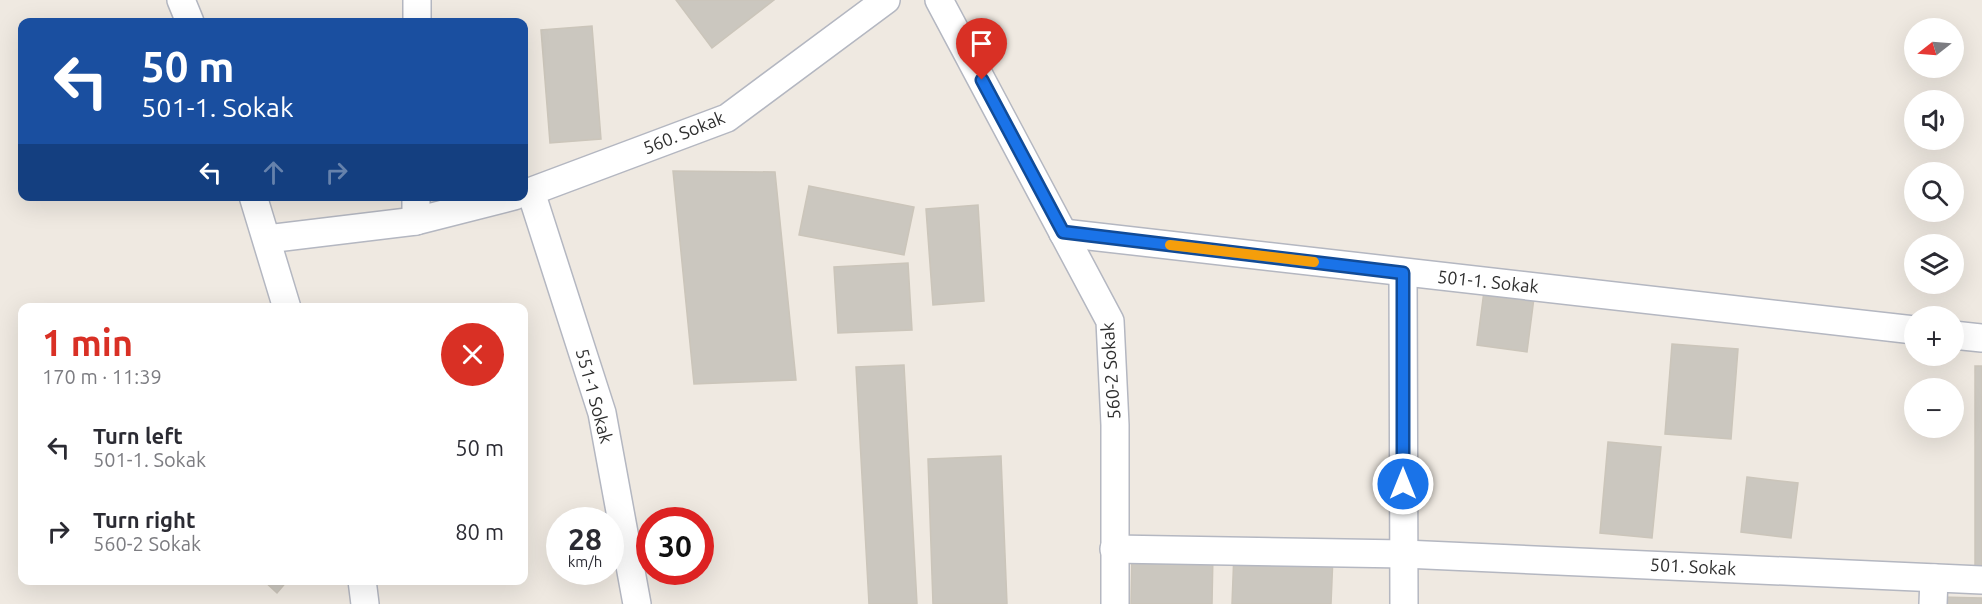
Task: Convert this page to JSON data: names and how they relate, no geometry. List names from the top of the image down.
{
  "streets": {
    "street": [
      "560. Sokak",
      "501-1. Sokak",
      "560-2 Sokak",
      "551-1 Sokak",
      "501. Sokak"
    ]
  },
  "crossings": [
    ["501-1. Sokak", "560-2 Sokak"],
    ["560-2 Sokak", "501. Sokak"]
  ],
  "north": "left",
  "page": {
    "map_buttons": ["+", "−"],
    "turn": ["50 m", "501-1. Sokak"],
    "heading": ["1 min", "170 m · 11:39"],
    "list": [
      {
        "name": "Turn left",
        "note": "501-1. Sokak",
        "value": "50 m"
      },
      {
        "name": "Turn right",
        "note": "560-2 Sokak",
        "value": "80 m"
      }
    ],
    "speed": "28 km/h",
    "limit": "30"
  }
}
